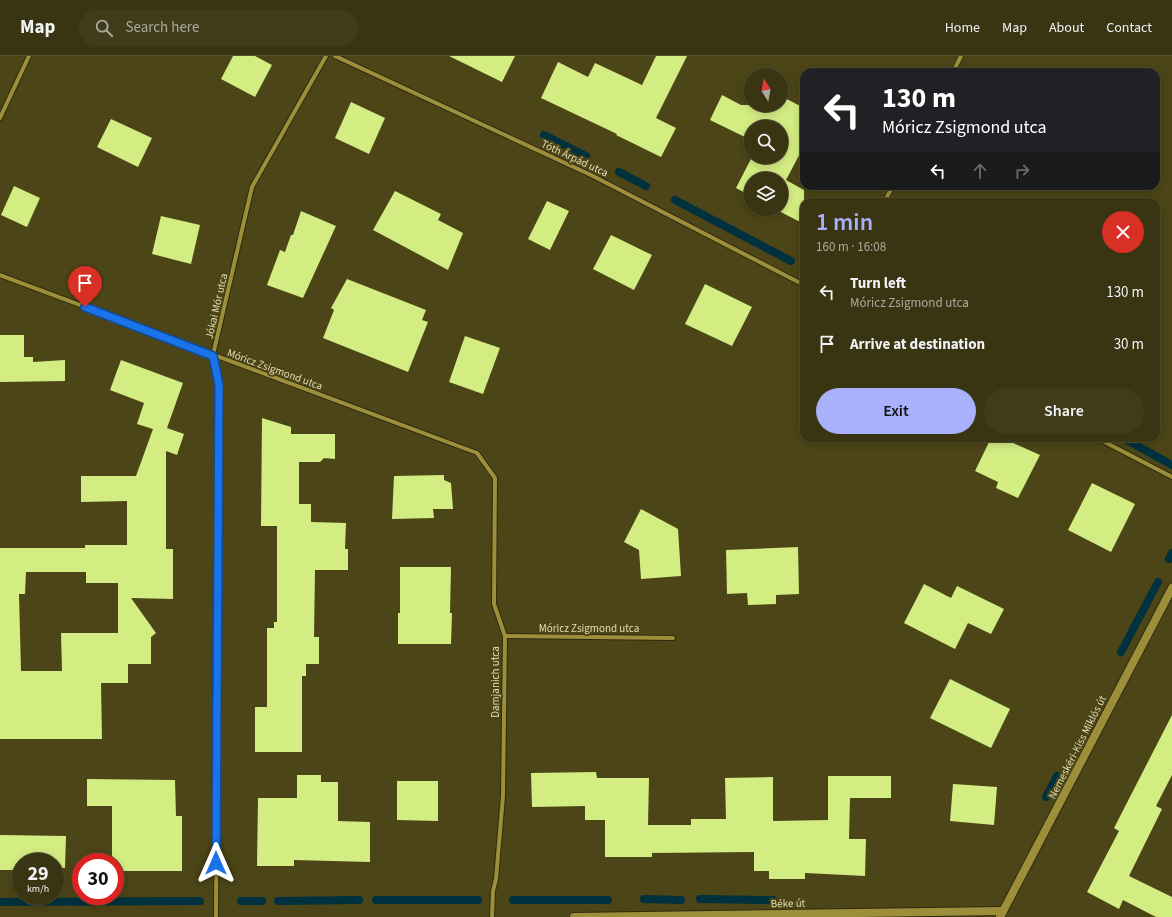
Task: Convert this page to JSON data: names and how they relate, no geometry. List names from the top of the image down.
{
  "streets": {
    "street": [
      "Tóth Árpád utca",
      "Jókai Mór utca",
      "Móricz Zsigmond utca",
      "Damjanich utca",
      "Nemeskéri-Kiss Miklós út",
      "Béke út"
    ]
  },
  "crossings": [
    ["Jókai Mór utca", "Móricz Zsigmond utca"],
    ["Móricz Zsigmond utca", "Damjanich utca"],
    ["Nemeskéri-Kiss Miklós út", "Béke út"]
  ],
  "north": "top",
  "page": {
    "header": "Map",
    "search": "Search here",
    "nav": [
      "Home",
      "Map",
      "About",
      "Contact"
    ],
    "turn": ["130 m", "Móricz Zsigmond utca"],
    "heading": ["1 min", "160 m · 16:08"],
    "list": [
      {
        "name": "Turn left",
        "note": "Móricz Zsigmond utca",
        "value": "130 m"
      },
      {
        "name": "Arrive at destination",
        "value": "30 m"
      }
    ],
    "buttons": ["Exit", "Share"],
    "speed": "29 km/h",
    "limit": "30"
  }
}
